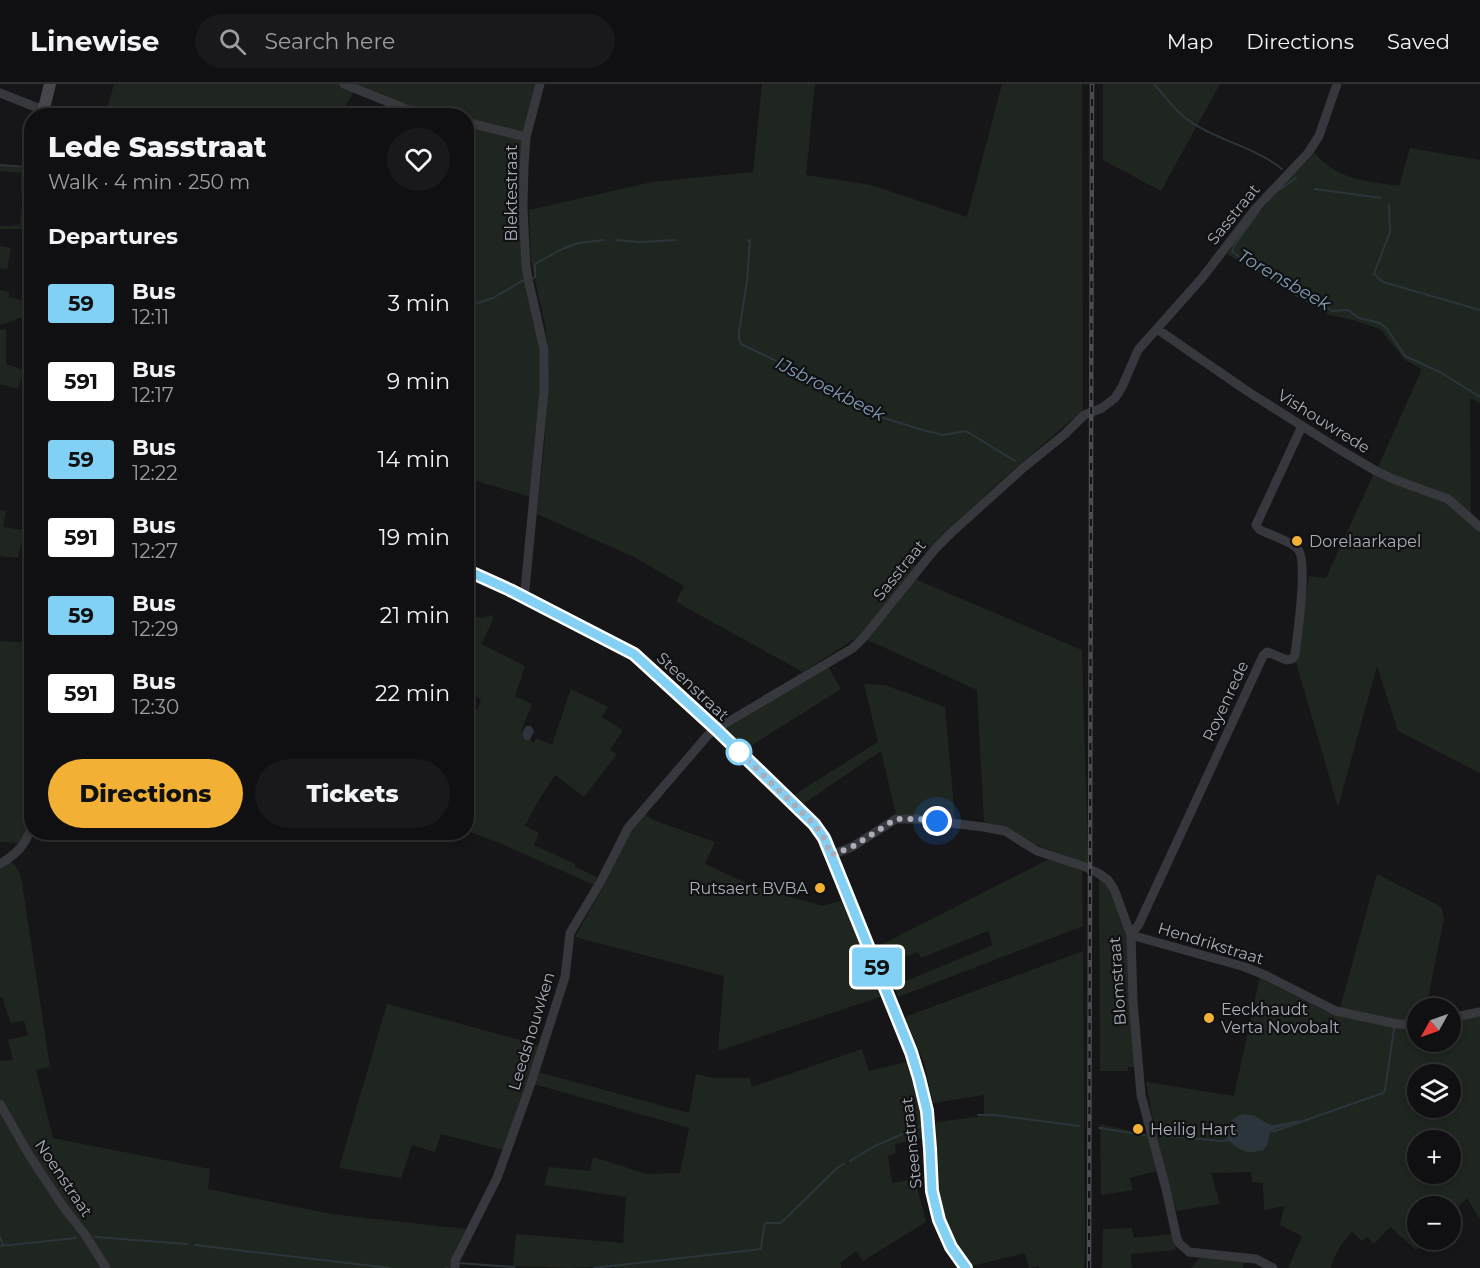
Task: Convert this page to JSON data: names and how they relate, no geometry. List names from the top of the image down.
{
  "streets": {
    "street": [
      "Blektestraat",
      "Sasstraat",
      "Vishouwrede",
      "Steenstraat",
      "Royenrede",
      "Hendrikstraat",
      "Blomstraat",
      "Leedshouwken",
      "Noenstraat"
    ]
  },
  "crossings": [
    ["Blektestraat", "Steenstraat"],
    ["Sasstraat", "Vishouwrede"],
    ["Sasstraat", "Steenstraat"],
    ["Sasstraat", "Leedshouwken"],
    ["Vishouwrede", "Royenrede"],
    ["Steenstraat", "Blomstraat"],
    ["Steenstraat", "Leedshouwken"],
    ["Royenrede", "Hendrikstraat"],
    ["Royenrede", "Blomstraat"],
    ["Hendrikstraat", "Blomstraat"]
  ],
  "water": ["Torensbeek", "IJsbroekbeek"],
  "places": [
    "Dorelaarkapel",
    "Rutsaert BVBA",
    "Eeckhaudt Verta Novobalt",
    "Heilig Hart"
  ],
  "lines": ["bus line 59"],
  "north": "bottom left",
  "page": {
    "header": "Linewise",
    "search": "Search here",
    "nav": ["Map", "Directions", "Saved"],
    "on_map": "59",
    "heading": [
      ["Lede Sasstraat", "Walk · 4 min · 250 m"],
      "Departures"
    ],
    "list": [
      {
        "mark": "59",
        "name": "Bus",
        "note": "12:11",
        "value": "3 min"
      },
      {
        "mark": "591",
        "name": "Bus",
        "note": "12:17",
        "value": "9 min"
      },
      {
        "mark": "59",
        "name": "Bus",
        "note": "12:22",
        "value": "14 min"
      },
      {
        "mark": "591",
        "name": "Bus",
        "note": "12:27",
        "value": "19 min"
      },
      {
        "mark": "59",
        "name": "Bus",
        "note": "12:29",
        "value": "21 min"
      },
      {
        "mark": "591",
        "name": "Bus",
        "note": "12:30",
        "value": "22 min"
      }
    ],
    "buttons": ["Directions", "Tickets"],
    "map_buttons": ["+", "−"]
  }
}
